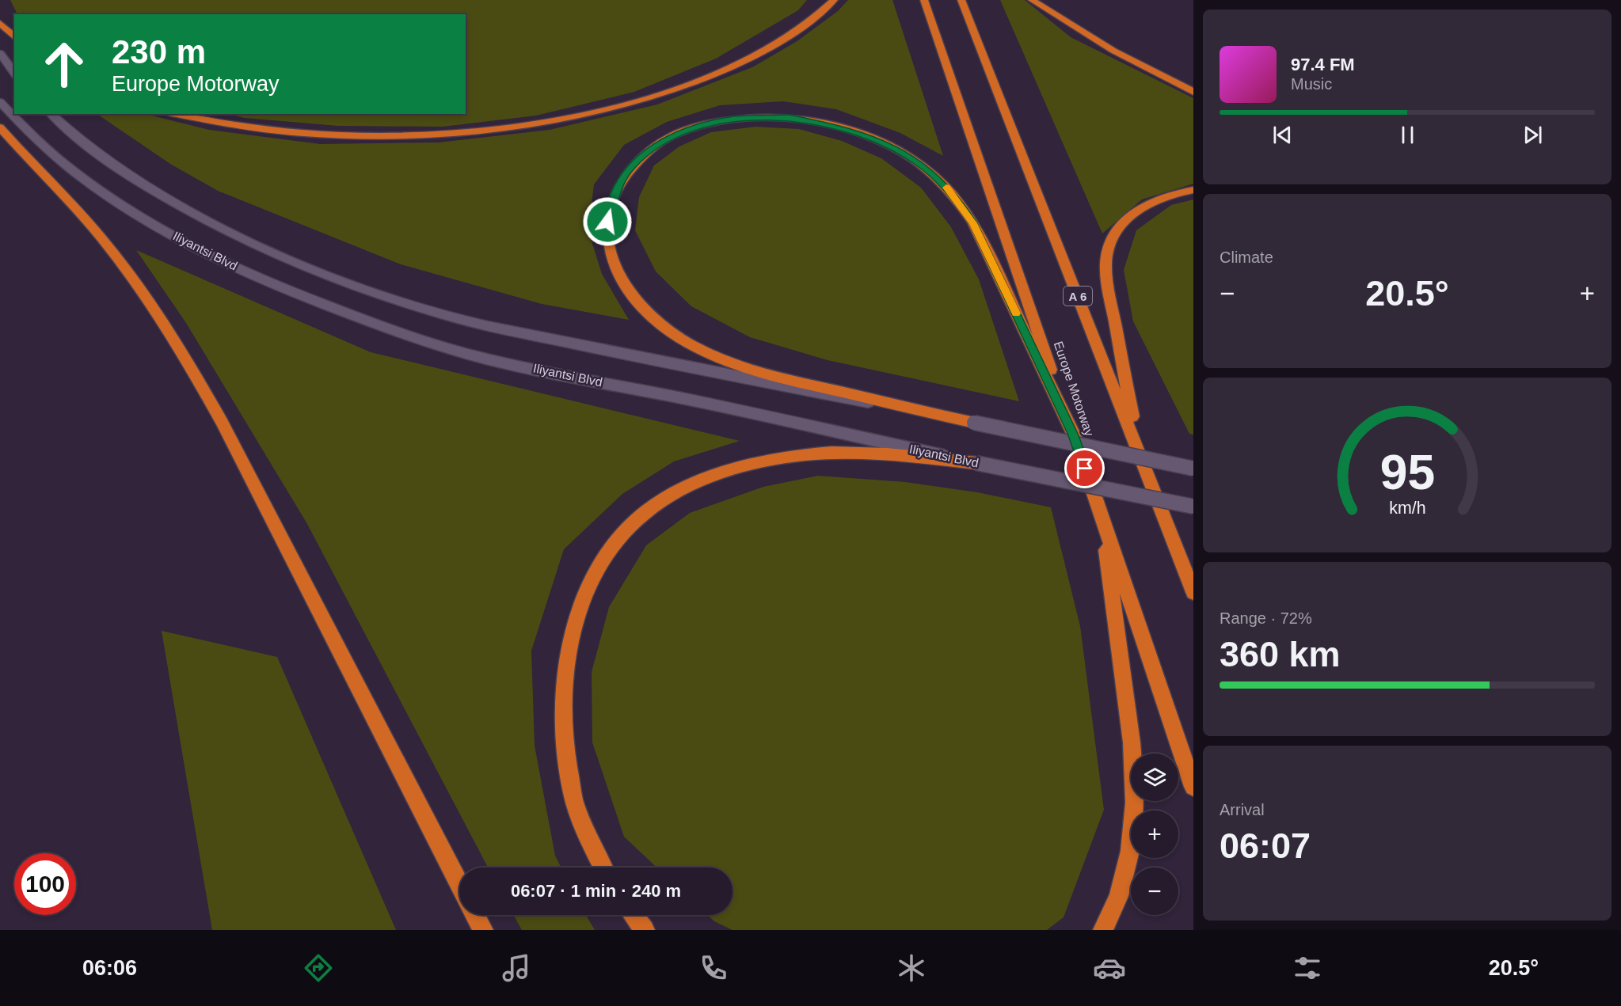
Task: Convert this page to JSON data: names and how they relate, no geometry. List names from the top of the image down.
{
  "streets": {
    "highway": ["A 6", "Europe Motorway"],
    "street": ["Iliyantsi Blvd"]
  },
  "page": {
    "turn": ["230 m", "Europe Motorway"],
    "song": ["97.4 FM", "Music"],
    "tile": [
      "Climate",
      ["Range · 72%", "360 km"],
      ["Arrival", "06:07"]
    ],
    "heat": ["−", "20.5°", "+"],
    "map_buttons": ["+", "−"],
    "limit": "100",
    "trip": "06:07 · 1 min · 240 m",
    "tabs": ["06:06", "20.5°"],
    "gauge": ["95", "km/h"]
  }
}
